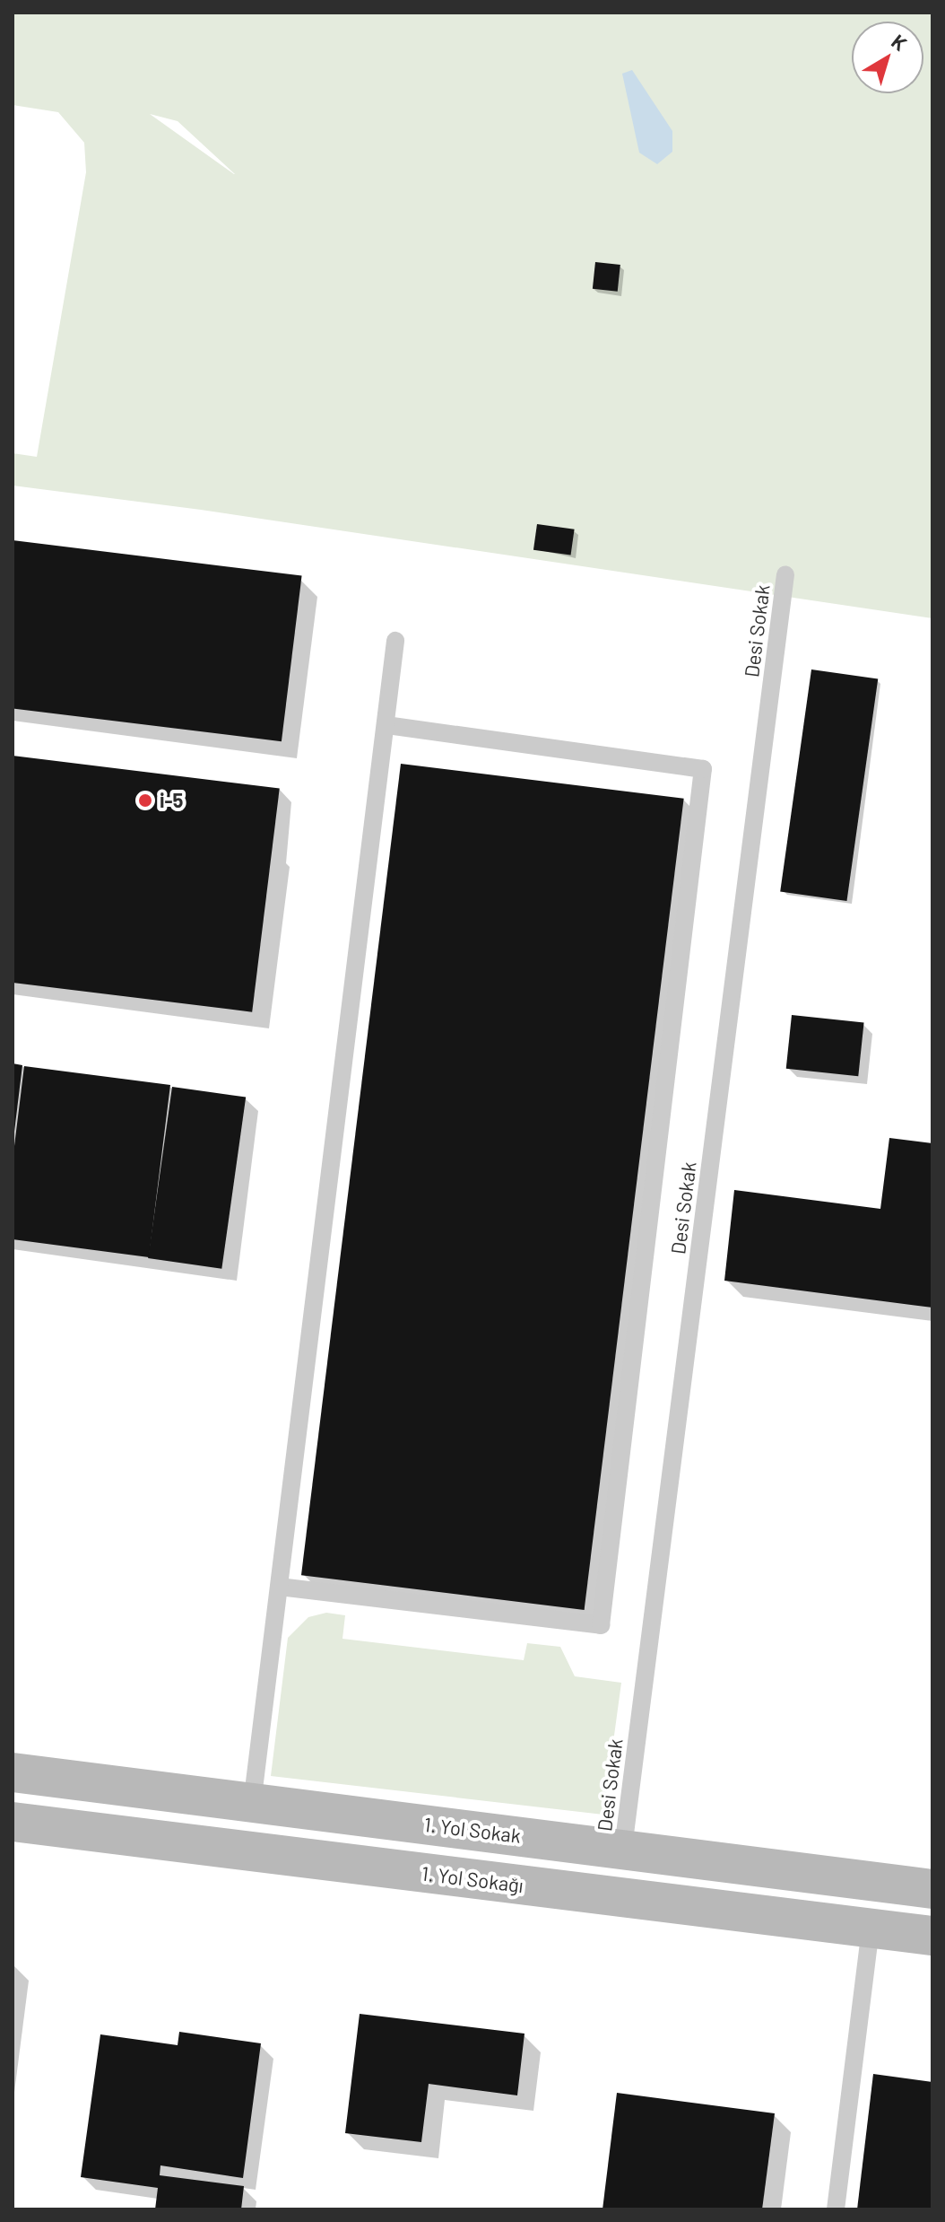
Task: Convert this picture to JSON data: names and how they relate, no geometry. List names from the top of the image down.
{
  "streets": {
    "street": ["1. Yol Sokak", "1. Yol Sokağı"],
    "lane": ["Desi Sokak"]
  },
  "crossings": [
    ["Desi Sokak", "1. Yol Sokak"]
  ],
  "places": ["i-5"],
  "north": "top right"
}
